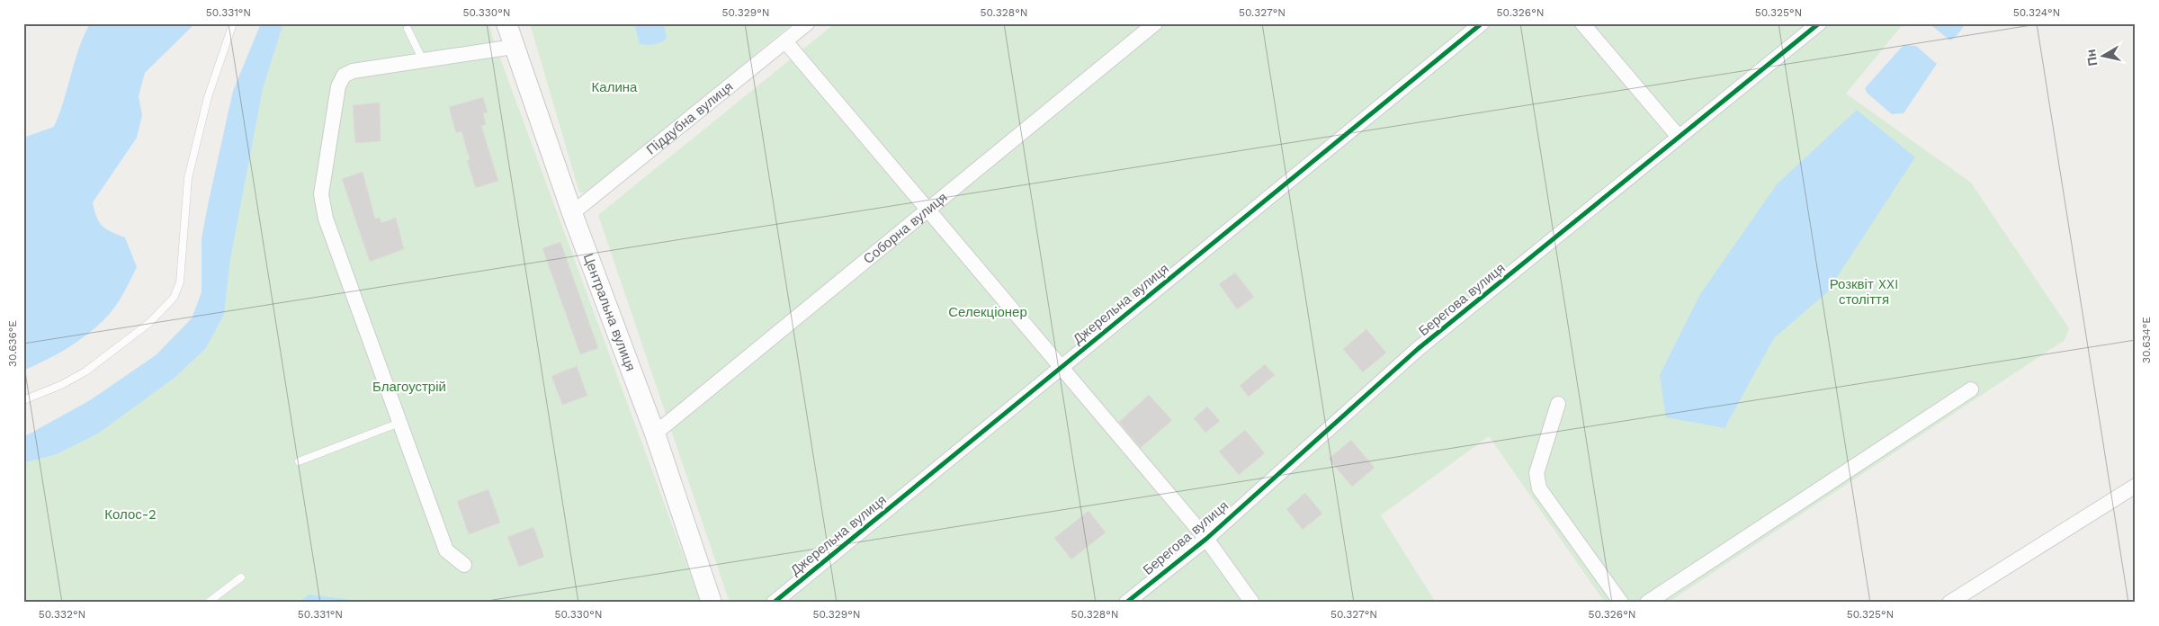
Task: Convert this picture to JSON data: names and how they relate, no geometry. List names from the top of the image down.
{
  "streets": {
    "street": [
      "Піддубна вулиця",
      "Соборна вулиця",
      "Берегова вулиця",
      "Джерельна вулиця",
      "Центральна вулиця"
    ]
  },
  "crossings": [
    ["Піддубна вулиця", "Центральна вулиця"],
    ["Соборна вулиця", "Центральна вулиця"]
  ],
  "parks": [
    "Калина",
    "Розквіт XXI століття",
    "Селекціонер",
    "Благоустрій",
    "Колос-2"
  ],
  "north": "left",
  "coordinates": [
    "50.331°N",
    "50.330°N",
    "50.329°N",
    "50.328°N",
    "50.327°N",
    "50.326°N",
    "50.325°N",
    "50.324°N",
    "30.634°E",
    "30.636°E",
    "50.332°N"
  ]
}
